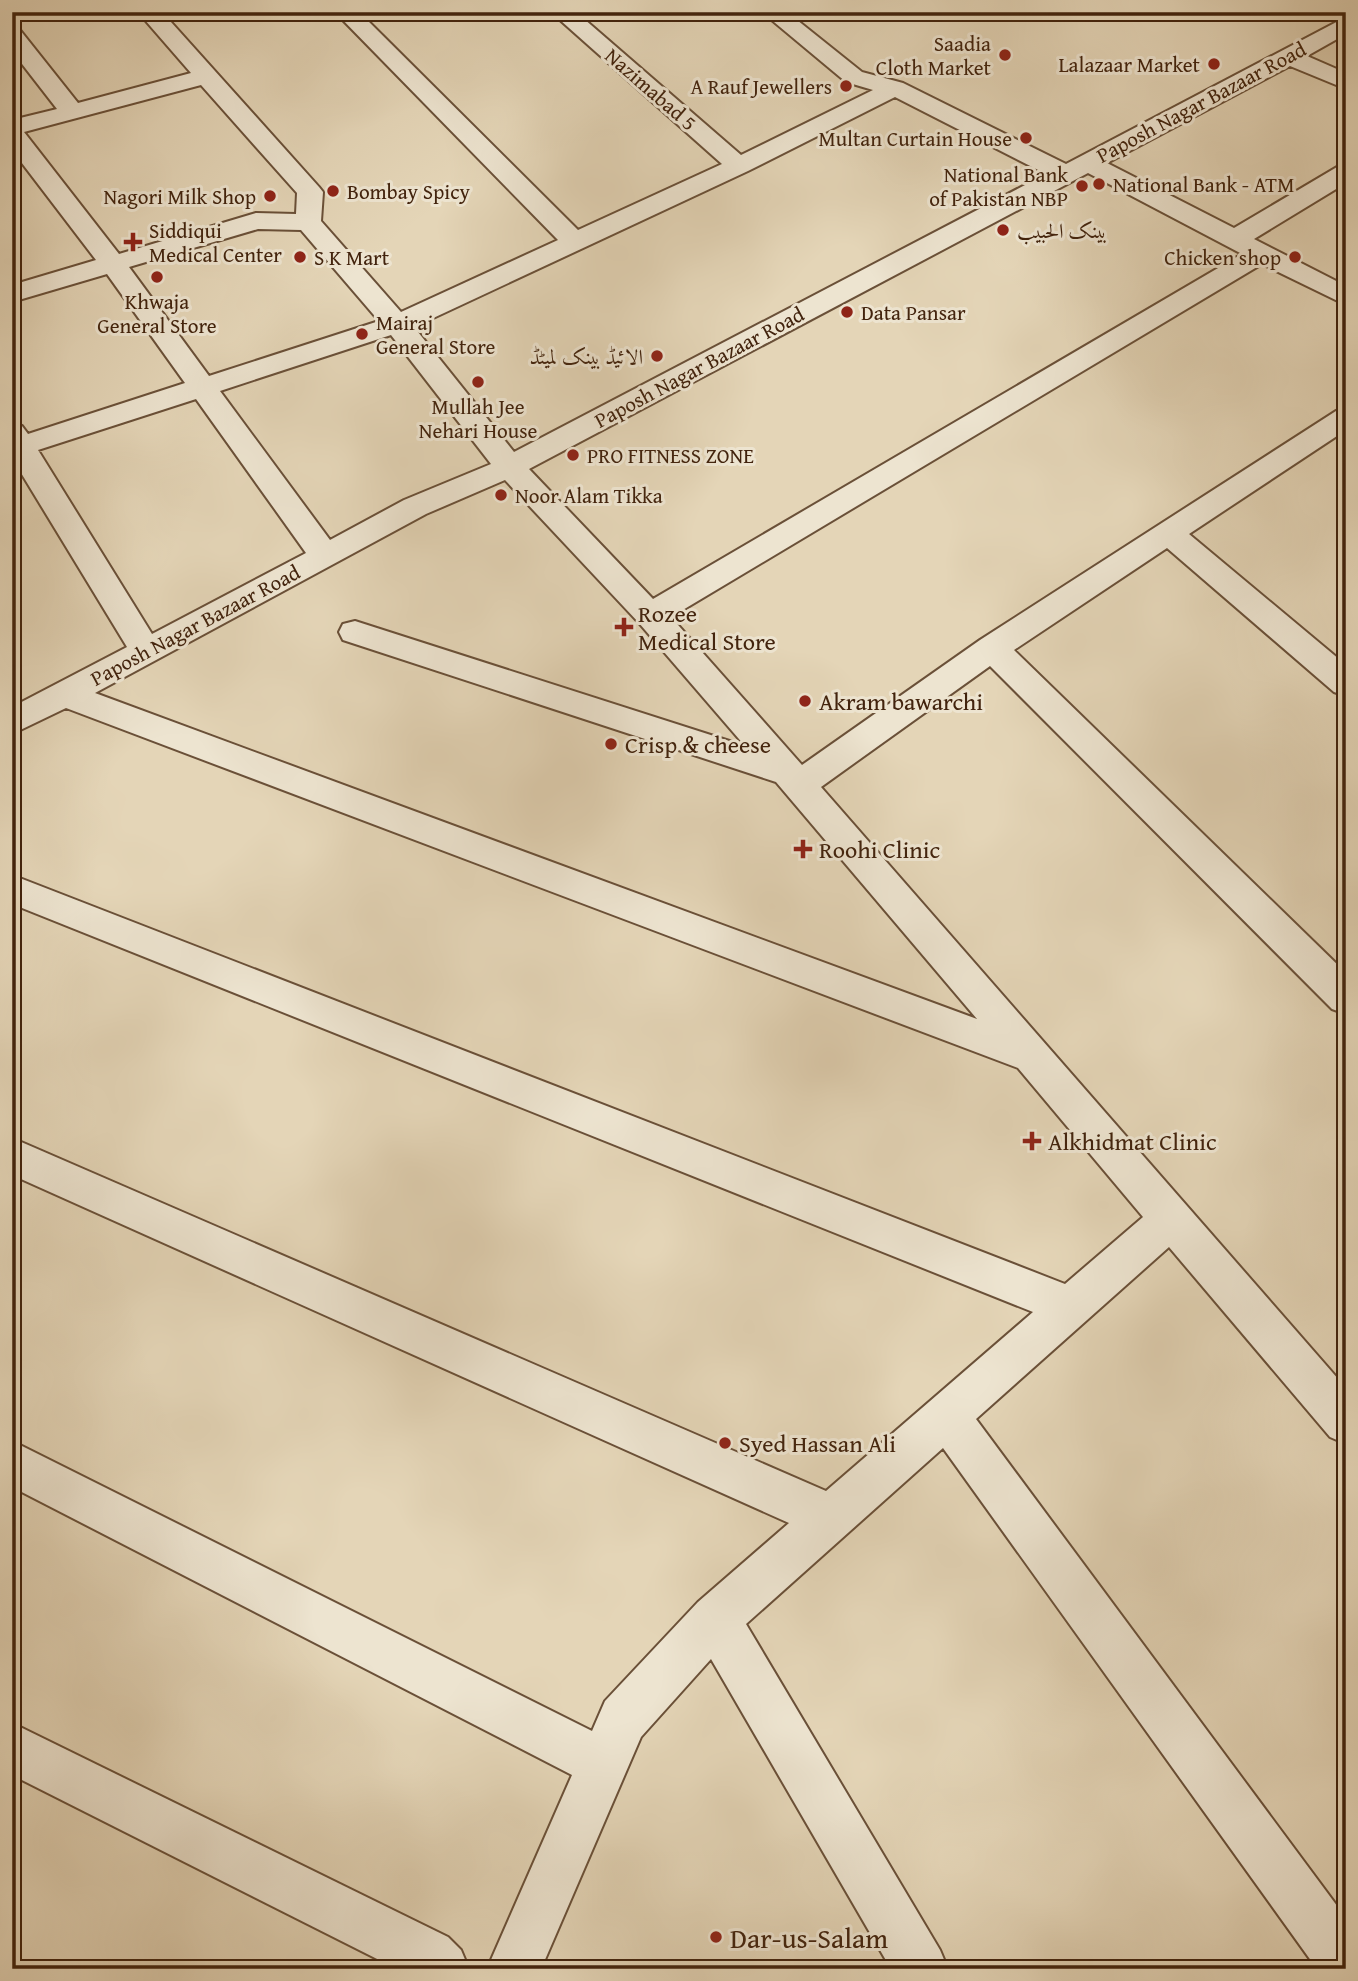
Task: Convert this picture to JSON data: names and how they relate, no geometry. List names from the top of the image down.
{
  "streets": {
    "street": ["Nazimabad 5", "Paposh Nagar Bazaar Road"]
  },
  "places": {
    "other": [
      "Saadia Cloth Market",
      "Lalazaar Market",
      "A Rauf Jewellers",
      "Multan Curtain House",
      "National Bank - ATM",
      "National Bank of Pakistan NBP",
      "Bombay Spicy",
      "Nagori Milk Shop",
      "بينک الحبيب",
      "S K Mart",
      "Chicken shop",
      "Khwaja General Store",
      "Data Pansar",
      "Mairaj General Store",
      "الائیڈ بینک لمیٹڈ",
      "Mullah Jee Nehari House",
      "PRO FITNESS ZONE",
      "Noor Alam Tikka",
      "Akram bawarchi",
      "Crisp & cheese",
      "Syed Hassan Ali",
      "Dar-us-Salam"
    ],
    "health": [
      "Siddiqui Medical Center",
      "Rozee Medical Store",
      "Roohi Clinic",
      "Alkhidmat Clinic"
    ]
  }
}
